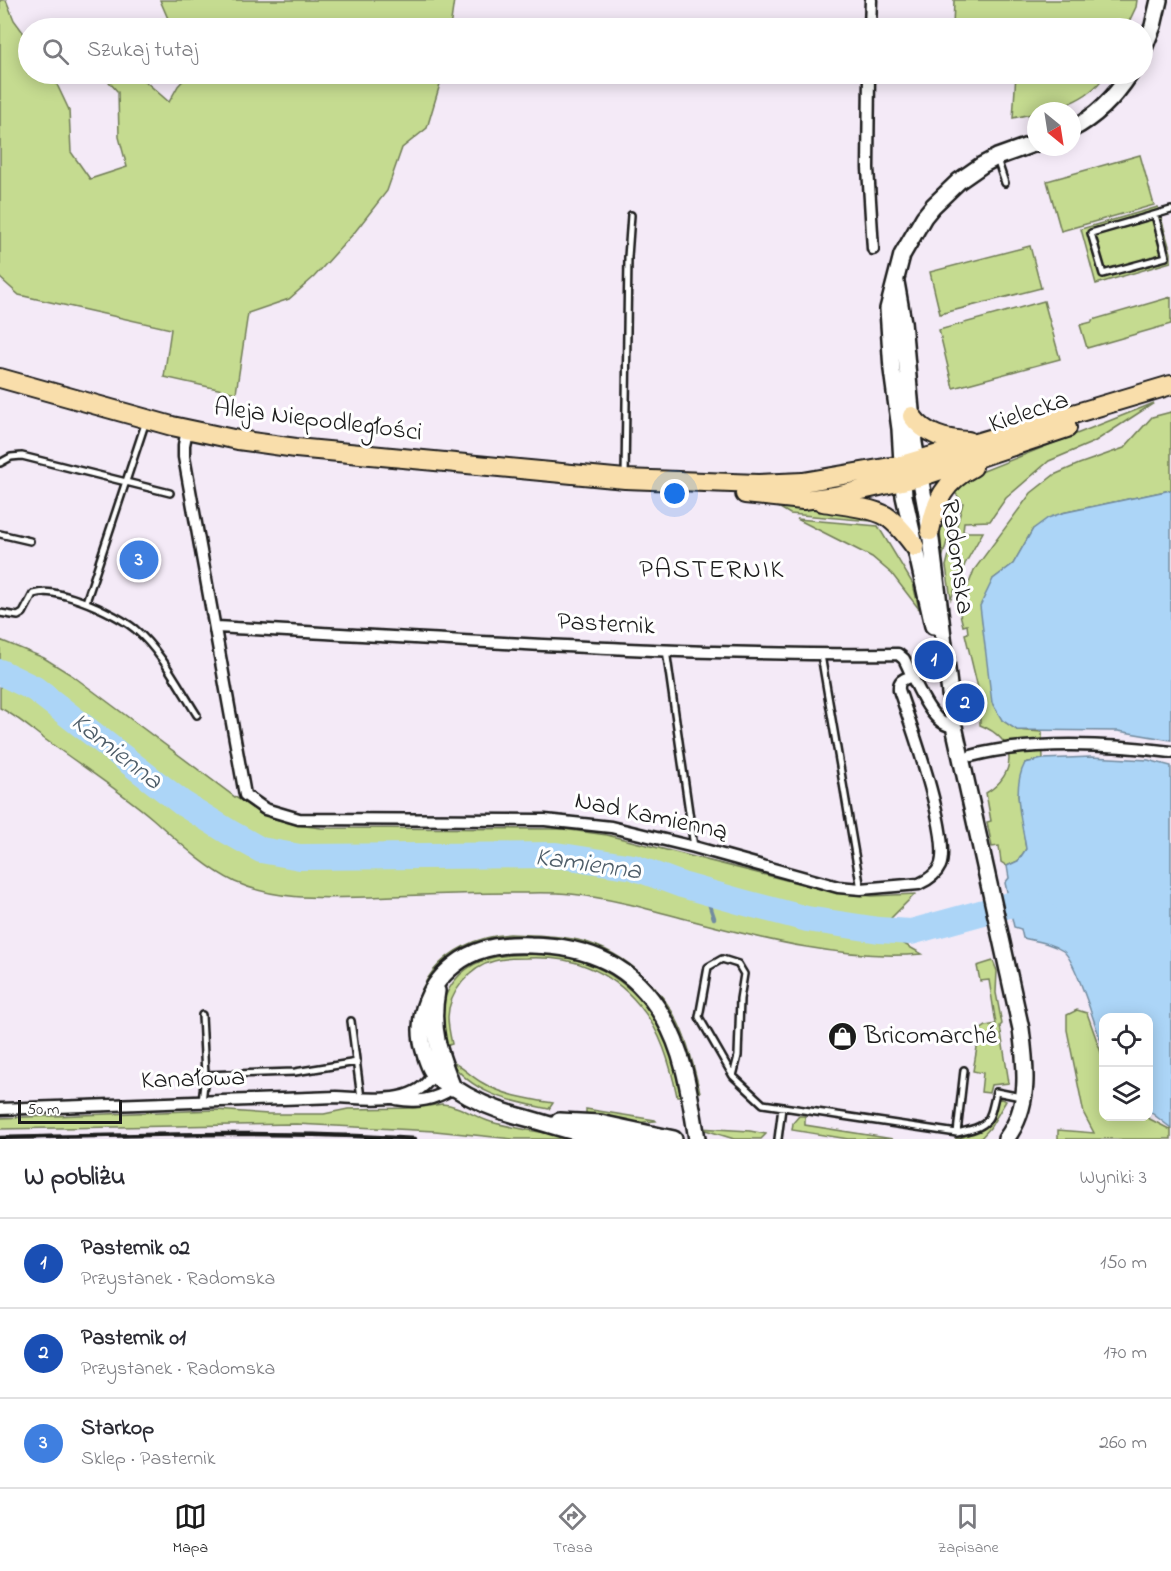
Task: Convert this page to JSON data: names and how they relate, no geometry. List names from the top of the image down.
{
  "streets": {
    "main road": ["Kielecka", "Aleja Niepodległości"],
    "street": [
      "Radomska",
      "Pasternik",
      "Nad Kamienną",
      "Kanałowa"
    ]
  },
  "crossings": [
    ["Kielecka", "Aleja Niepodległości"],
    ["Kielecka", "Radomska"],
    ["Aleja Niepodległości", "Radomska"],
    ["Radomska", "Pasternik"],
    ["Pasternik", "Nad Kamienną"]
  ],
  "districts": ["PASTERNIK"],
  "water": ["Kamienna"],
  "places": {
    "shop": ["Bricomarché"]
  },
  "scale_bar": "50 m",
  "north": "bottom right",
  "page": {
    "search": "Szukaj tutaj",
    "pins": ["3", "1", "2"],
    "scale": "50 m",
    "heading": ["W pobliżu", "Wyniki: 3"],
    "list": [
      {
        "mark": "1",
        "name": "Pasternik 02",
        "note": "Przystanek · Radomska",
        "value": "150 m"
      },
      {
        "mark": "2",
        "name": "Pasternik 01",
        "note": "Przystanek · Radomska",
        "value": "170 m"
      },
      {
        "mark": "3",
        "name": "Starkop",
        "note": "Sklep · Pasternik",
        "value": "260 m"
      }
    ],
    "nav": ["Mapa", "Trasa", "Zapisane"]
  }
}
